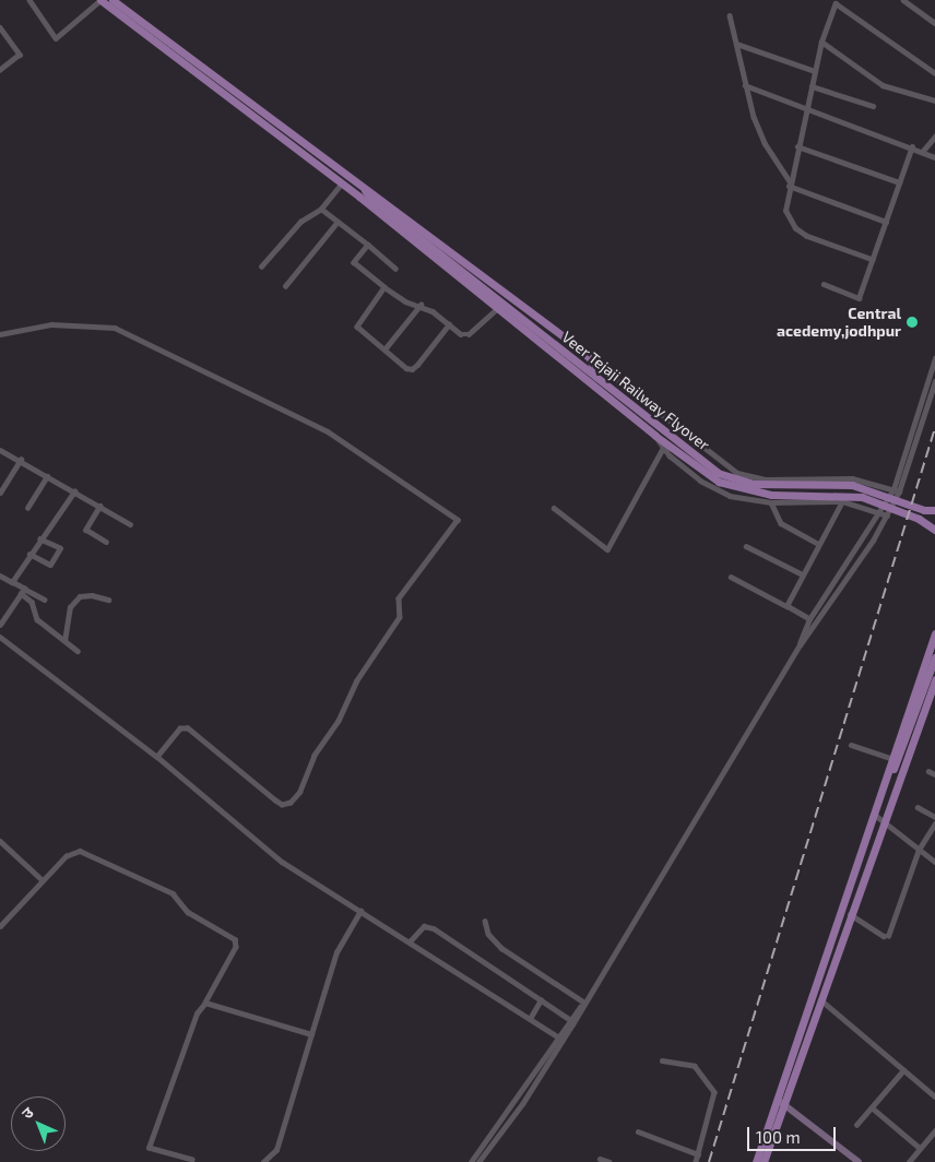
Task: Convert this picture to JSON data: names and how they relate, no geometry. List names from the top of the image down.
{
  "streets": {
    "main road": ["Veer Tejaji Railway Flyover"]
  },
  "places": ["Central acedemy,jodhpur"],
  "scale_bar": "100 m",
  "north": "top left"
}
